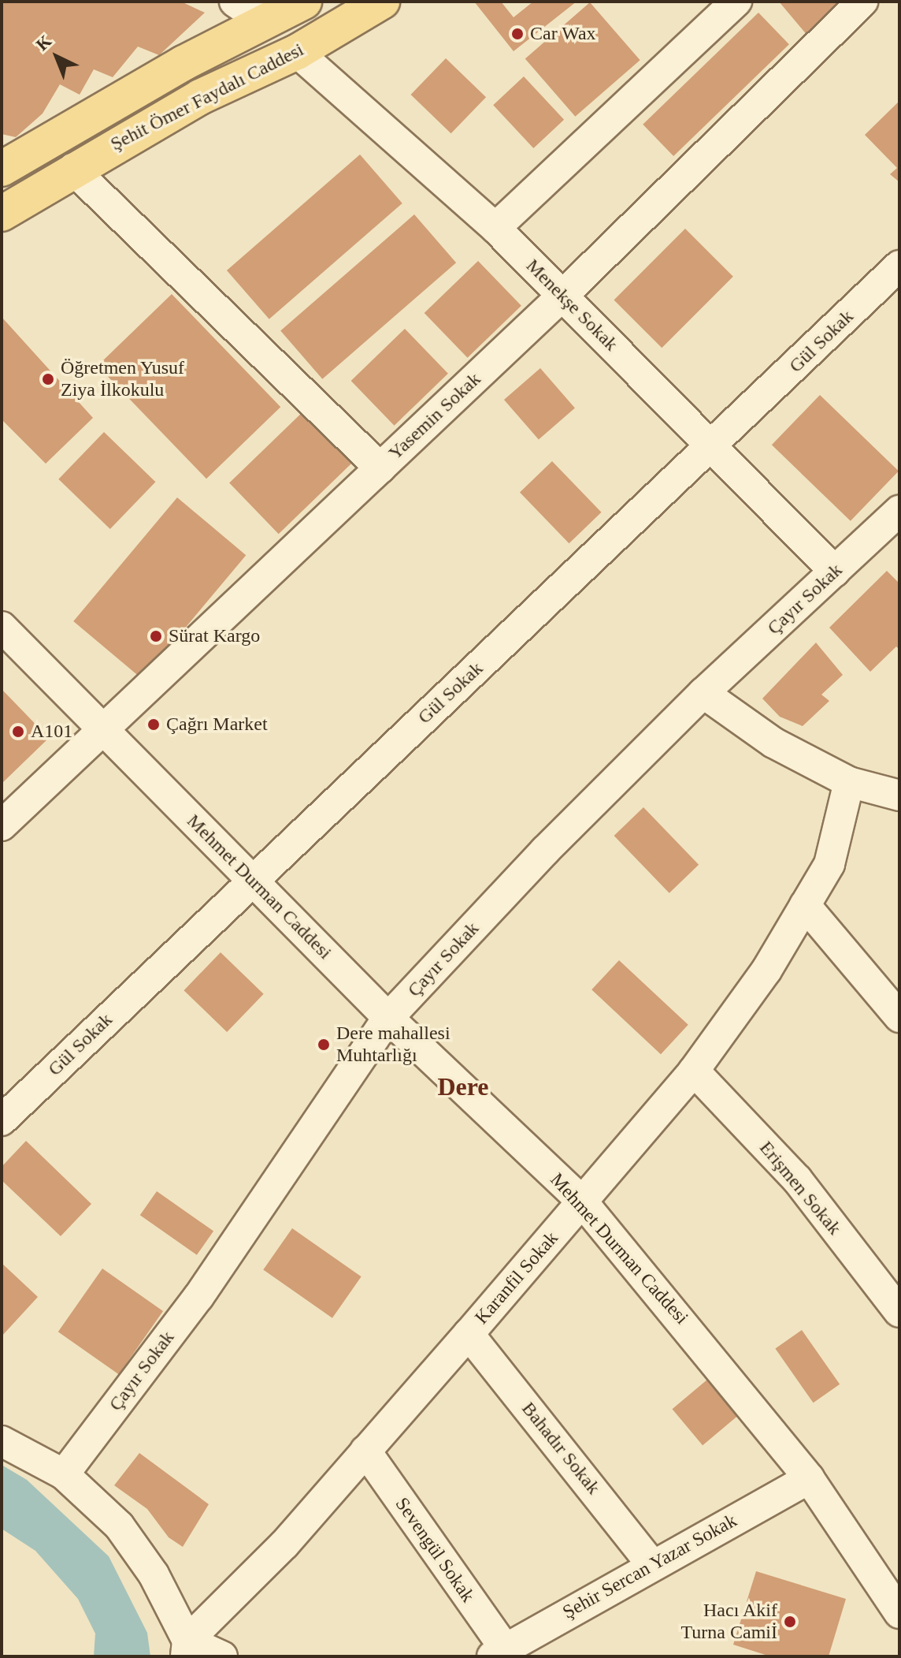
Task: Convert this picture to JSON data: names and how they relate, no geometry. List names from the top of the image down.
{
  "streets": {
    "main road": ["Şehit Ömer Faydalı Caddesi"],
    "street": [
      "Menekşe Sokak",
      "Gül Sokak",
      "Yasemin Sokak",
      "Çayır Sokak",
      "Mehmet Durman Caddesi",
      "Erişmen Sokak",
      "Karanfil Sokak",
      "Bahadır Sokak",
      "Sevengül Sokak",
      "Şehir Sercan Yazar Sokak"
    ]
  },
  "crossings": [
    ["Şehit Ömer Faydalı Caddesi", "Menekşe Sokak"],
    ["Menekşe Sokak", "Gül Sokak"],
    ["Menekşe Sokak", "Yasemin Sokak"],
    ["Menekşe Sokak", "Çayır Sokak"],
    ["Gül Sokak", "Mehmet Durman Caddesi"],
    ["Yasemin Sokak", "Mehmet Durman Caddesi"],
    ["Çayır Sokak", "Mehmet Durman Caddesi"],
    ["Mehmet Durman Caddesi", "Karanfil Sokak"],
    ["Mehmet Durman Caddesi", "Şehir Sercan Yazar Sokak"],
    ["Erişmen Sokak", "Karanfil Sokak"],
    ["Karanfil Sokak", "Bahadır Sokak"],
    ["Karanfil Sokak", "Sevengül Sokak"],
    ["Bahadır Sokak", "Şehir Sercan Yazar Sokak"],
    ["Sevengül Sokak", "Şehir Sercan Yazar Sokak"]
  ],
  "districts": ["Dere"],
  "places": [
    "Car Wax",
    "Öğretmen Yusuf Ziya İlkokulu",
    "Sürat Kargo",
    "Çağrı Market",
    "A101",
    "Dere mahallesi Muhtarlığı",
    "Hacı Akif Turna Camiİ"
  ],
  "north": "top left"
}
